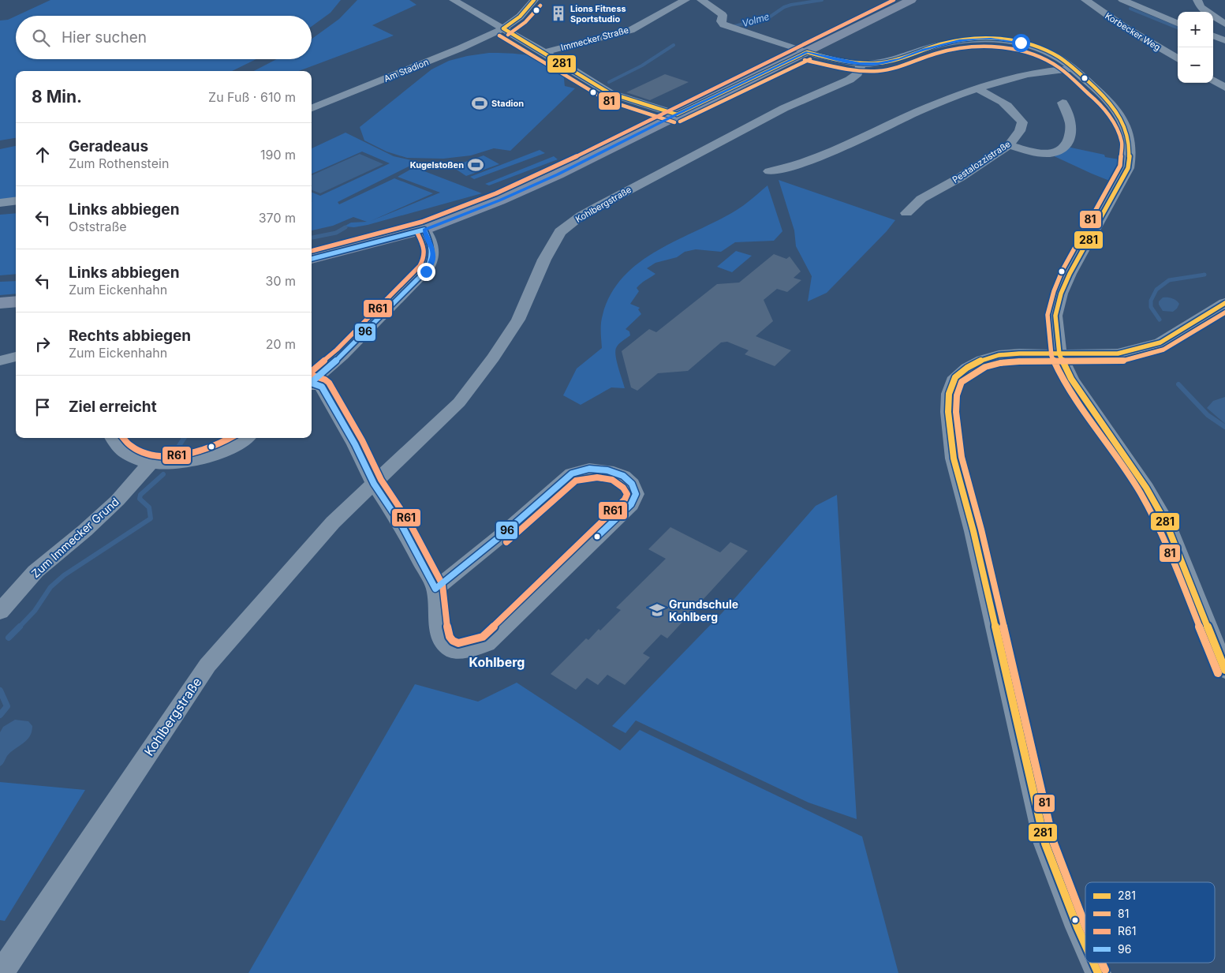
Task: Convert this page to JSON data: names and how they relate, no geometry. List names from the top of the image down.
{
  "streets": {
    "street": [
      "Korbecker Weg",
      "Immecker Straße",
      "Am Stadion",
      "Pestalozzistraße",
      "Kohlbergstraße",
      "Zum Immecker Grund"
    ]
  },
  "districts": ["Kohlberg"],
  "water": ["Volme"],
  "places": {
    "building": ["Lions Fitness Sportstudio"],
    "sports": ["Stadion", "Kugelstoßen"],
    "school or university": ["Grundschule Kohlberg"]
  },
  "lines": [
    "transit line 281",
    "transit line R61",
    "transit line 81",
    "transit line 96"
  ],
  "legend": [
    "281",
    "81",
    "R61",
    "96"
  ],
  "page": {
    "map_buttons": ["+", "−"],
    "search": "Hier suchen",
    "heading": ["8 Min.", "Zu Fuß · 610 m"],
    "list": [
      ["Geradeaus", "Zum Rothenstein", "190 m"],
      ["Links abbiegen", "Oststraße", "370 m"],
      ["Links abbiegen", "Zum Eickenhahn", "30 m"],
      ["Rechts abbiegen", "Zum Eickenhahn", "20 m"],
      "Ziel erreicht"
    ]
  }
}
